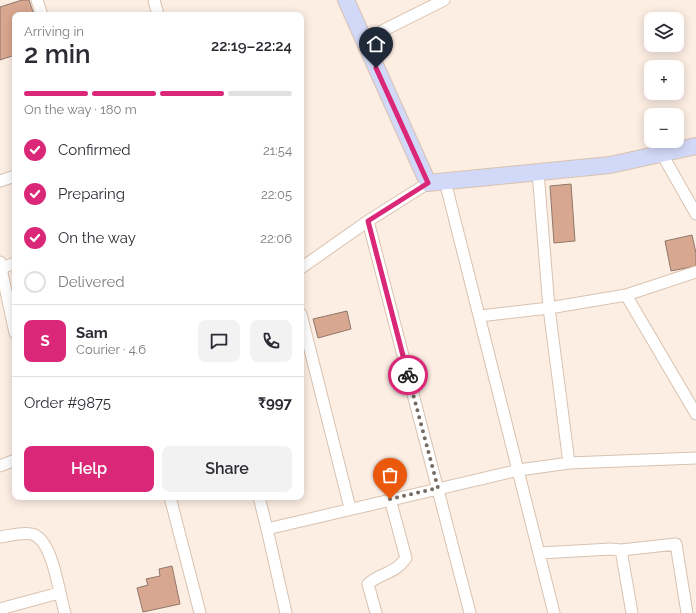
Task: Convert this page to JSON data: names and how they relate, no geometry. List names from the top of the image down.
{
  "page": {
    "map_buttons": ["+", "−"],
    "heading": ["2 min", "Arriving in", "22:19–22:24"],
    "panel": [
      "Sam",
      "Courier · 4.6",
      "Order #9875",
      "₹997"
    ],
    "bar": "On the way · 180 m",
    "list": [
      ["Confirmed", "21:54"],
      ["Preparing", "22:05"],
      ["On the way", "22:06"],
      "Delivered"
    ],
    "round": "S",
    "buttons": ["Help", "Share"]
  }
}
